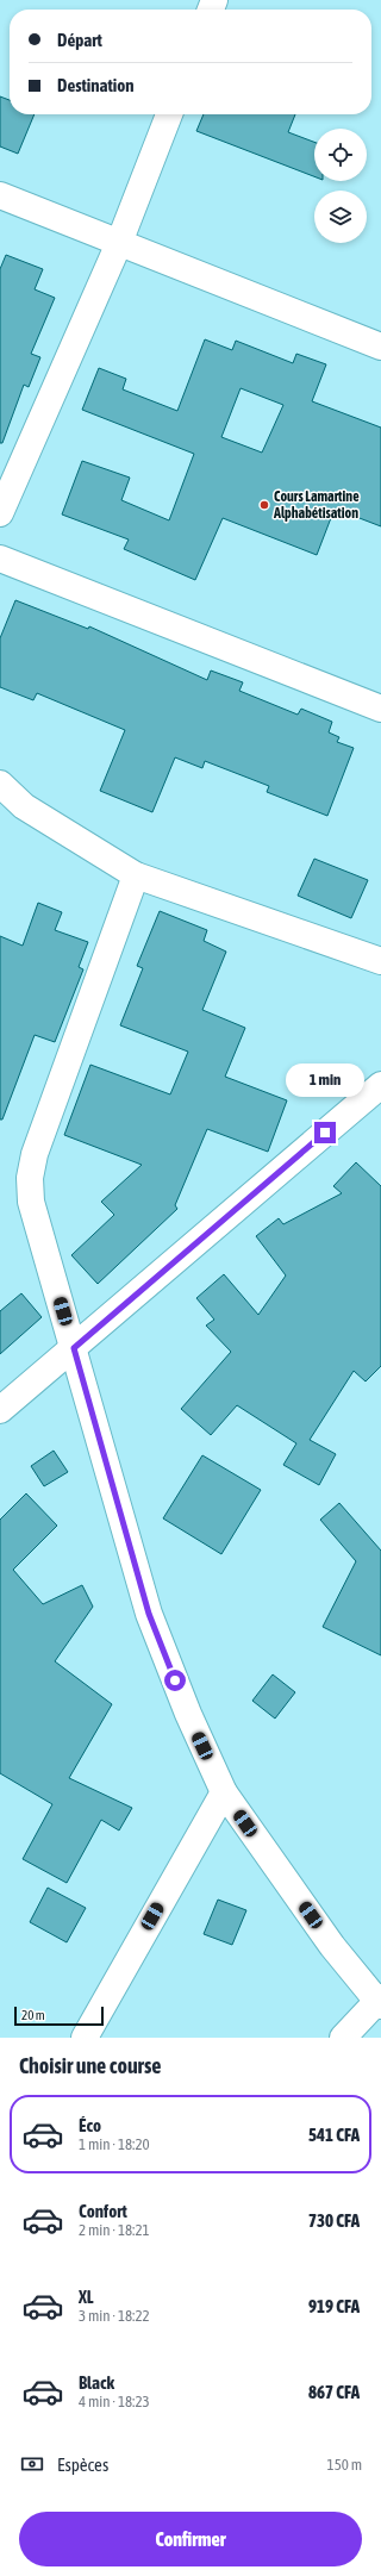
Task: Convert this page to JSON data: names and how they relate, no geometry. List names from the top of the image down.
{
  "places": ["Cours Lamartine Alphabétisation"],
  "scale_bar": "20 m",
  "page": {
    "banner": ["Départ", "Destination"],
    "bubble": "1 min",
    "scale": "20 m",
    "heading": "Choisir une course",
    "list": [
      {
        "name": "Éco",
        "note": "1 min · 18:20",
        "value": "541 CFA"
      },
      {
        "name": "Confort",
        "note": "2 min · 18:21",
        "value": "730 CFA"
      },
      {
        "name": "XL",
        "note": "3 min · 18:22",
        "value": "919 CFA"
      },
      {
        "name": "Black",
        "note": "4 min · 18:23",
        "value": "867 CFA"
      }
    ],
    "pay": ["Espèces", "150 m"],
    "buttons": "Confirmer"
  }
}
